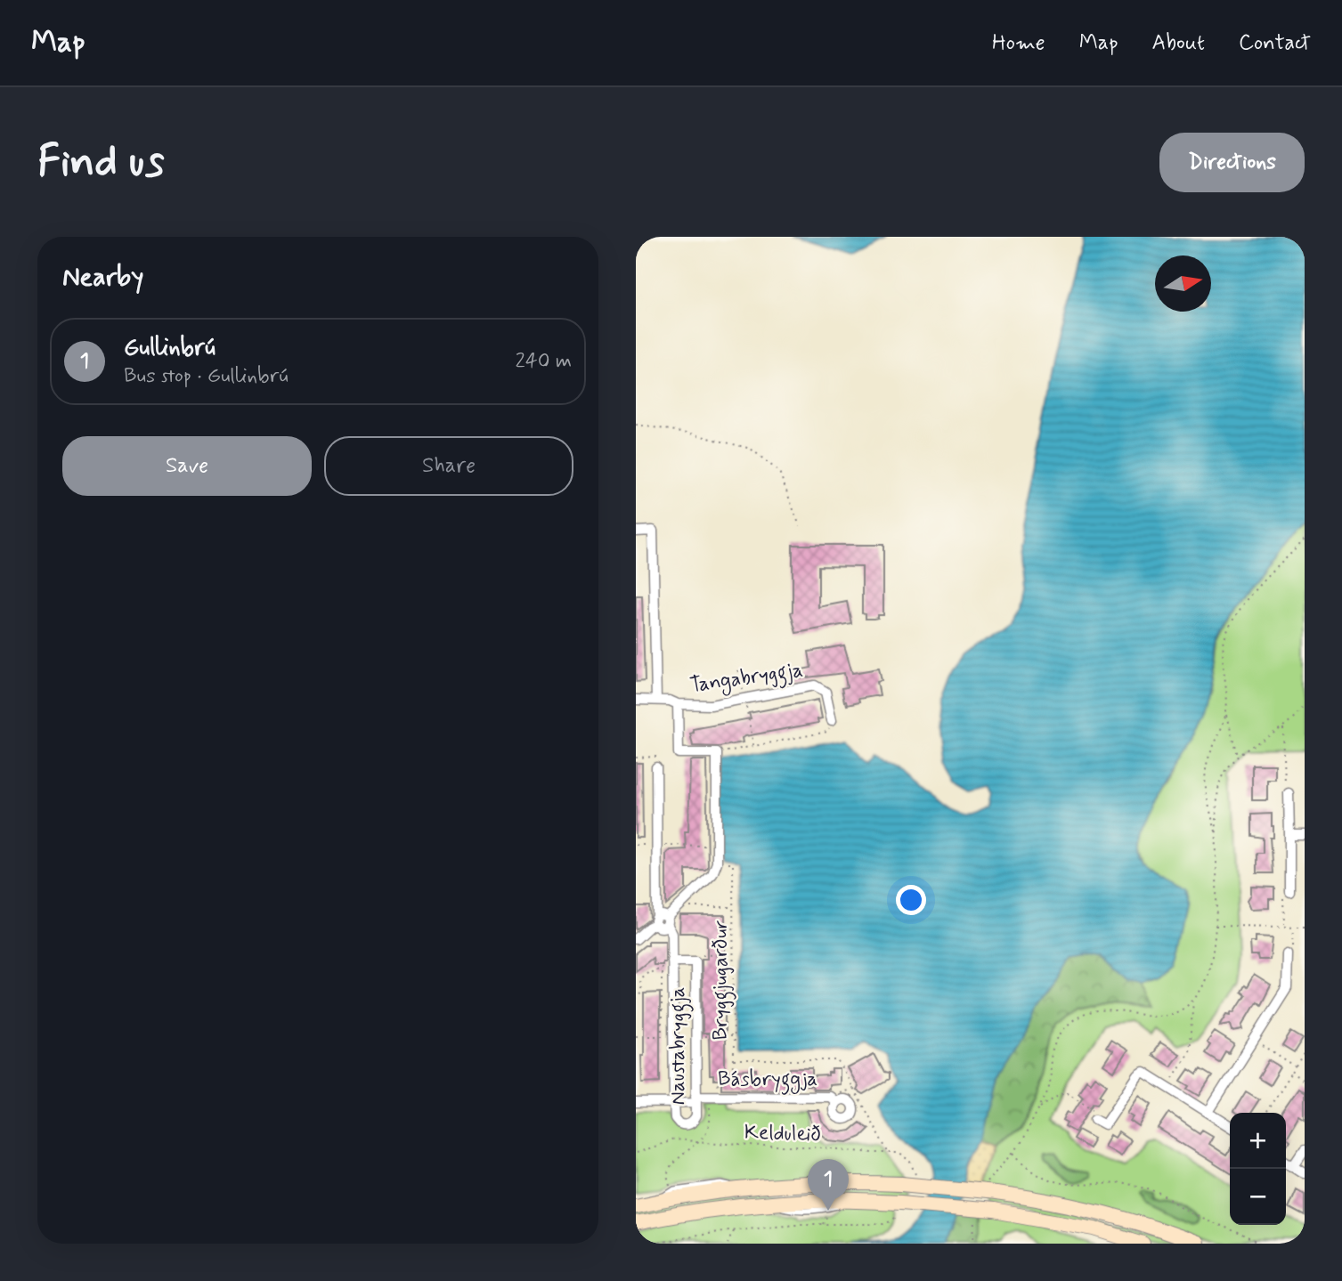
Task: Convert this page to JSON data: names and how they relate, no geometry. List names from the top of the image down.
{
  "streets": {
    "street": ["Tangabryggja", "Naustabryggja", "Básbryggja"],
    "path": ["Bryggjugarður", "Kelduleið"]
  },
  "crossings": [
    ["Bryggjugarður", "Básbryggja"],
    ["Naustabryggja", "Básbryggja"]
  ],
  "north": "right",
  "page": {
    "header": "Map",
    "nav": [
      "Home",
      "Map",
      "About",
      "Contact"
    ],
    "buttons": [
      "Directions",
      ["Save", "Share"]
    ],
    "title": "Find us",
    "heading": "Nearby",
    "list": [
      {
        "mark": "1",
        "name": "Gullinbrú",
        "note": "Bus stop · Gullinbrú",
        "value": "240 m"
      }
    ],
    "map_buttons": ["+", "−"],
    "pins": "1"
  }
}
